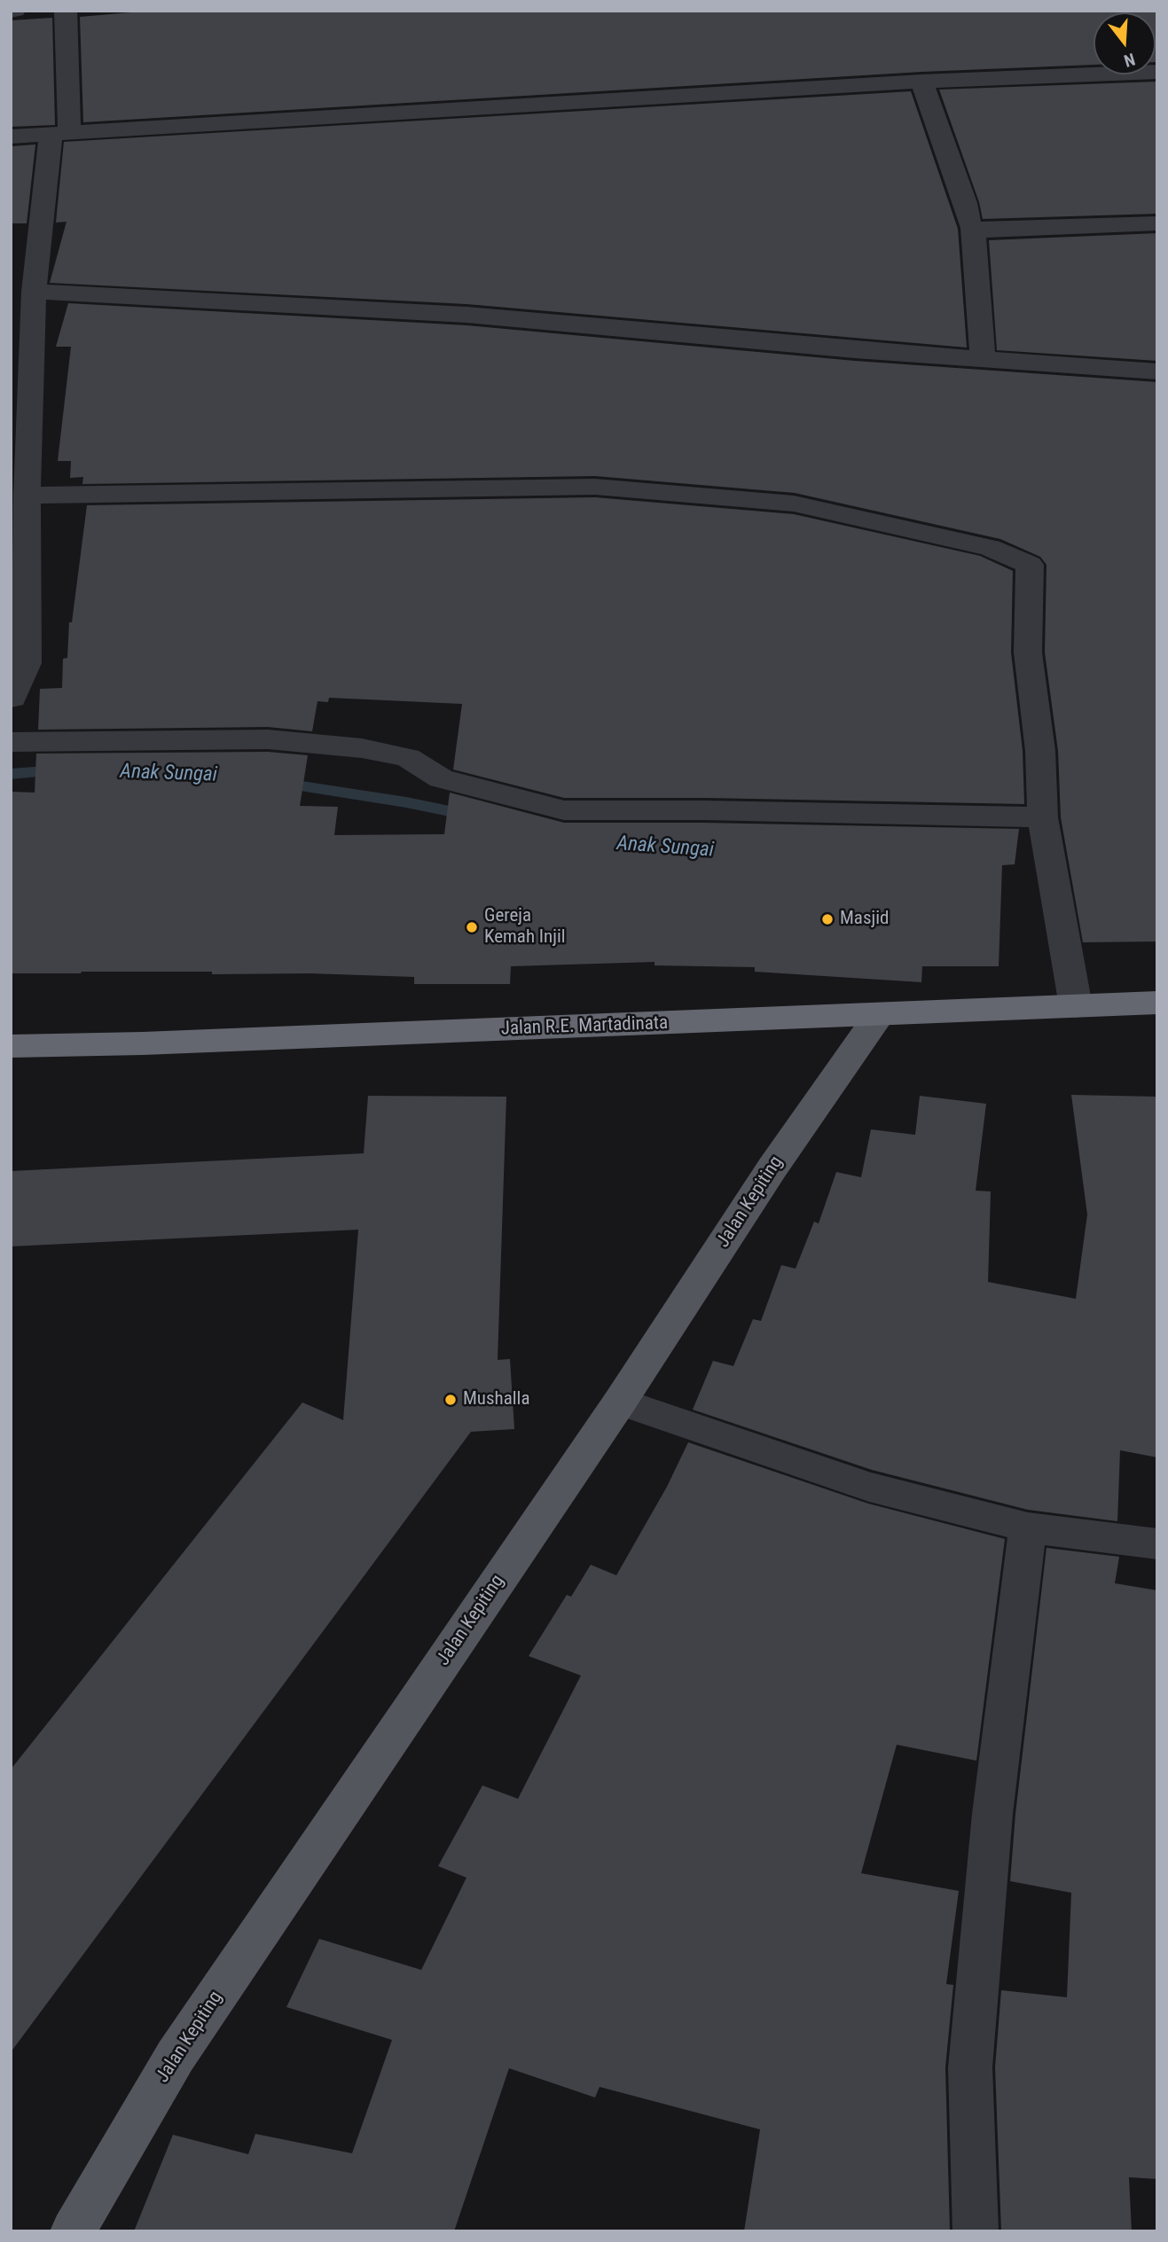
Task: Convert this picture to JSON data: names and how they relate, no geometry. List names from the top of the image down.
{
  "streets": {
    "highway": ["Jalan R.E. Martadinata"],
    "main road": ["Jalan Kepiting"]
  },
  "crossings": [
    ["Jalan R.E. Martadinata", "Jalan Kepiting"]
  ],
  "water": ["Anak Sungai"],
  "places": ["Masjid", "Gereja Kemah Injil", "Mushalla"],
  "north": "bottom"
}
